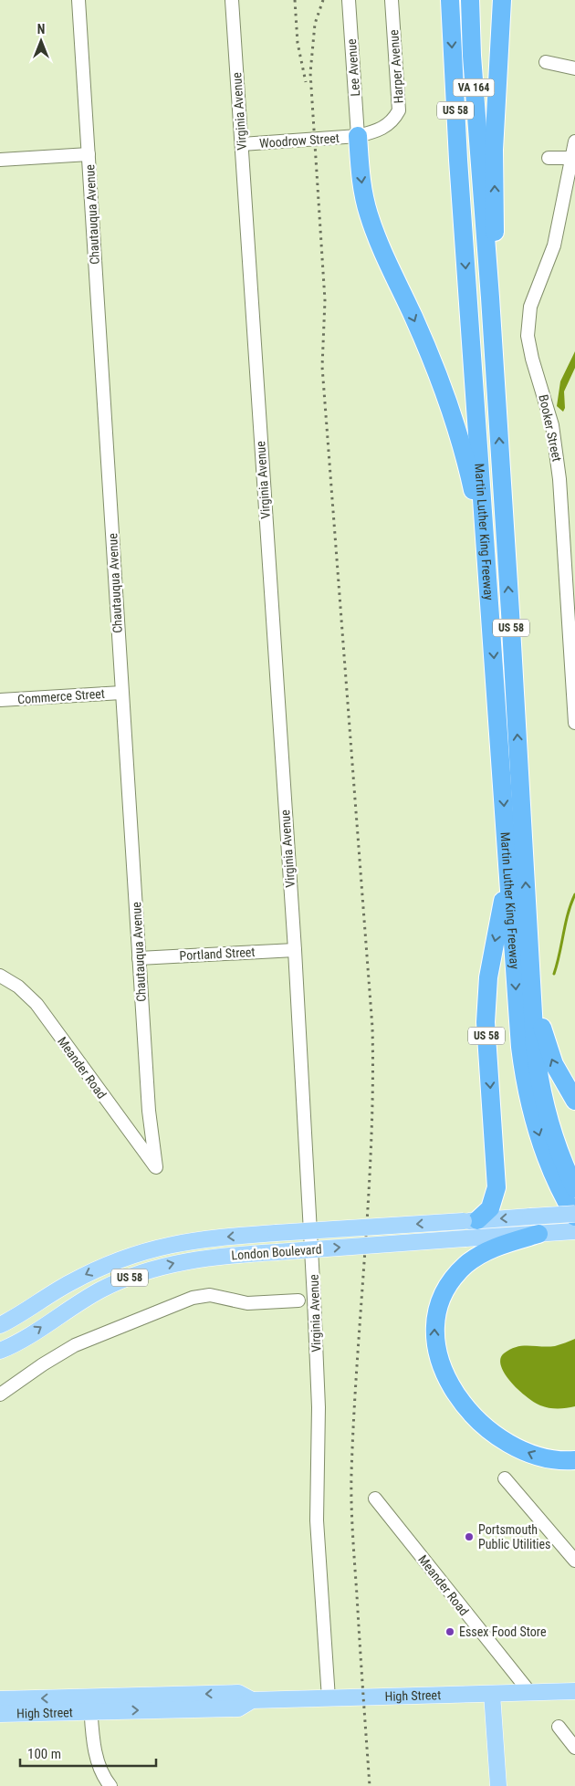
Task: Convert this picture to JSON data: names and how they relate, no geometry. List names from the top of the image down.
{
  "streets": {
    "highway": ["VA 164", "US 58", "Martin Luther King Freeway"],
    "main road": ["London Boulevard", "High Street"],
    "street": [
      "Harper Avenue",
      "Lee Avenue",
      "Virginia Avenue",
      "Woodrow Street",
      "Chautauqua Avenue",
      "Booker Street",
      "Commerce Street",
      "Portland Street",
      "Meander Road"
    ]
  },
  "crossings": [
    ["Harper Avenue", "Lee Avenue"],
    ["Harper Avenue", "Woodrow Street"],
    ["Lee Avenue", "Woodrow Street"],
    ["VA 164", "US 58"],
    ["VA 164", "Martin Luther King Freeway"],
    ["US 58", "Martin Luther King Freeway"],
    ["US 58", "London Boulevard"],
    ["Virginia Avenue", "Woodrow Street"],
    ["Virginia Avenue", "Portland Street"],
    ["Virginia Avenue", "High Street"],
    ["Chautauqua Avenue", "Commerce Street"],
    ["Chautauqua Avenue", "Portland Street"],
    ["Chautauqua Avenue", "Meander Road"],
    ["Martin Luther King Freeway", "London Boulevard"],
    ["Meander Road", "High Street"]
  ],
  "places": ["Portsmouth Public Utilities", "Essex Food Store"],
  "scale_bar": "100 m",
  "north": "top"
}
